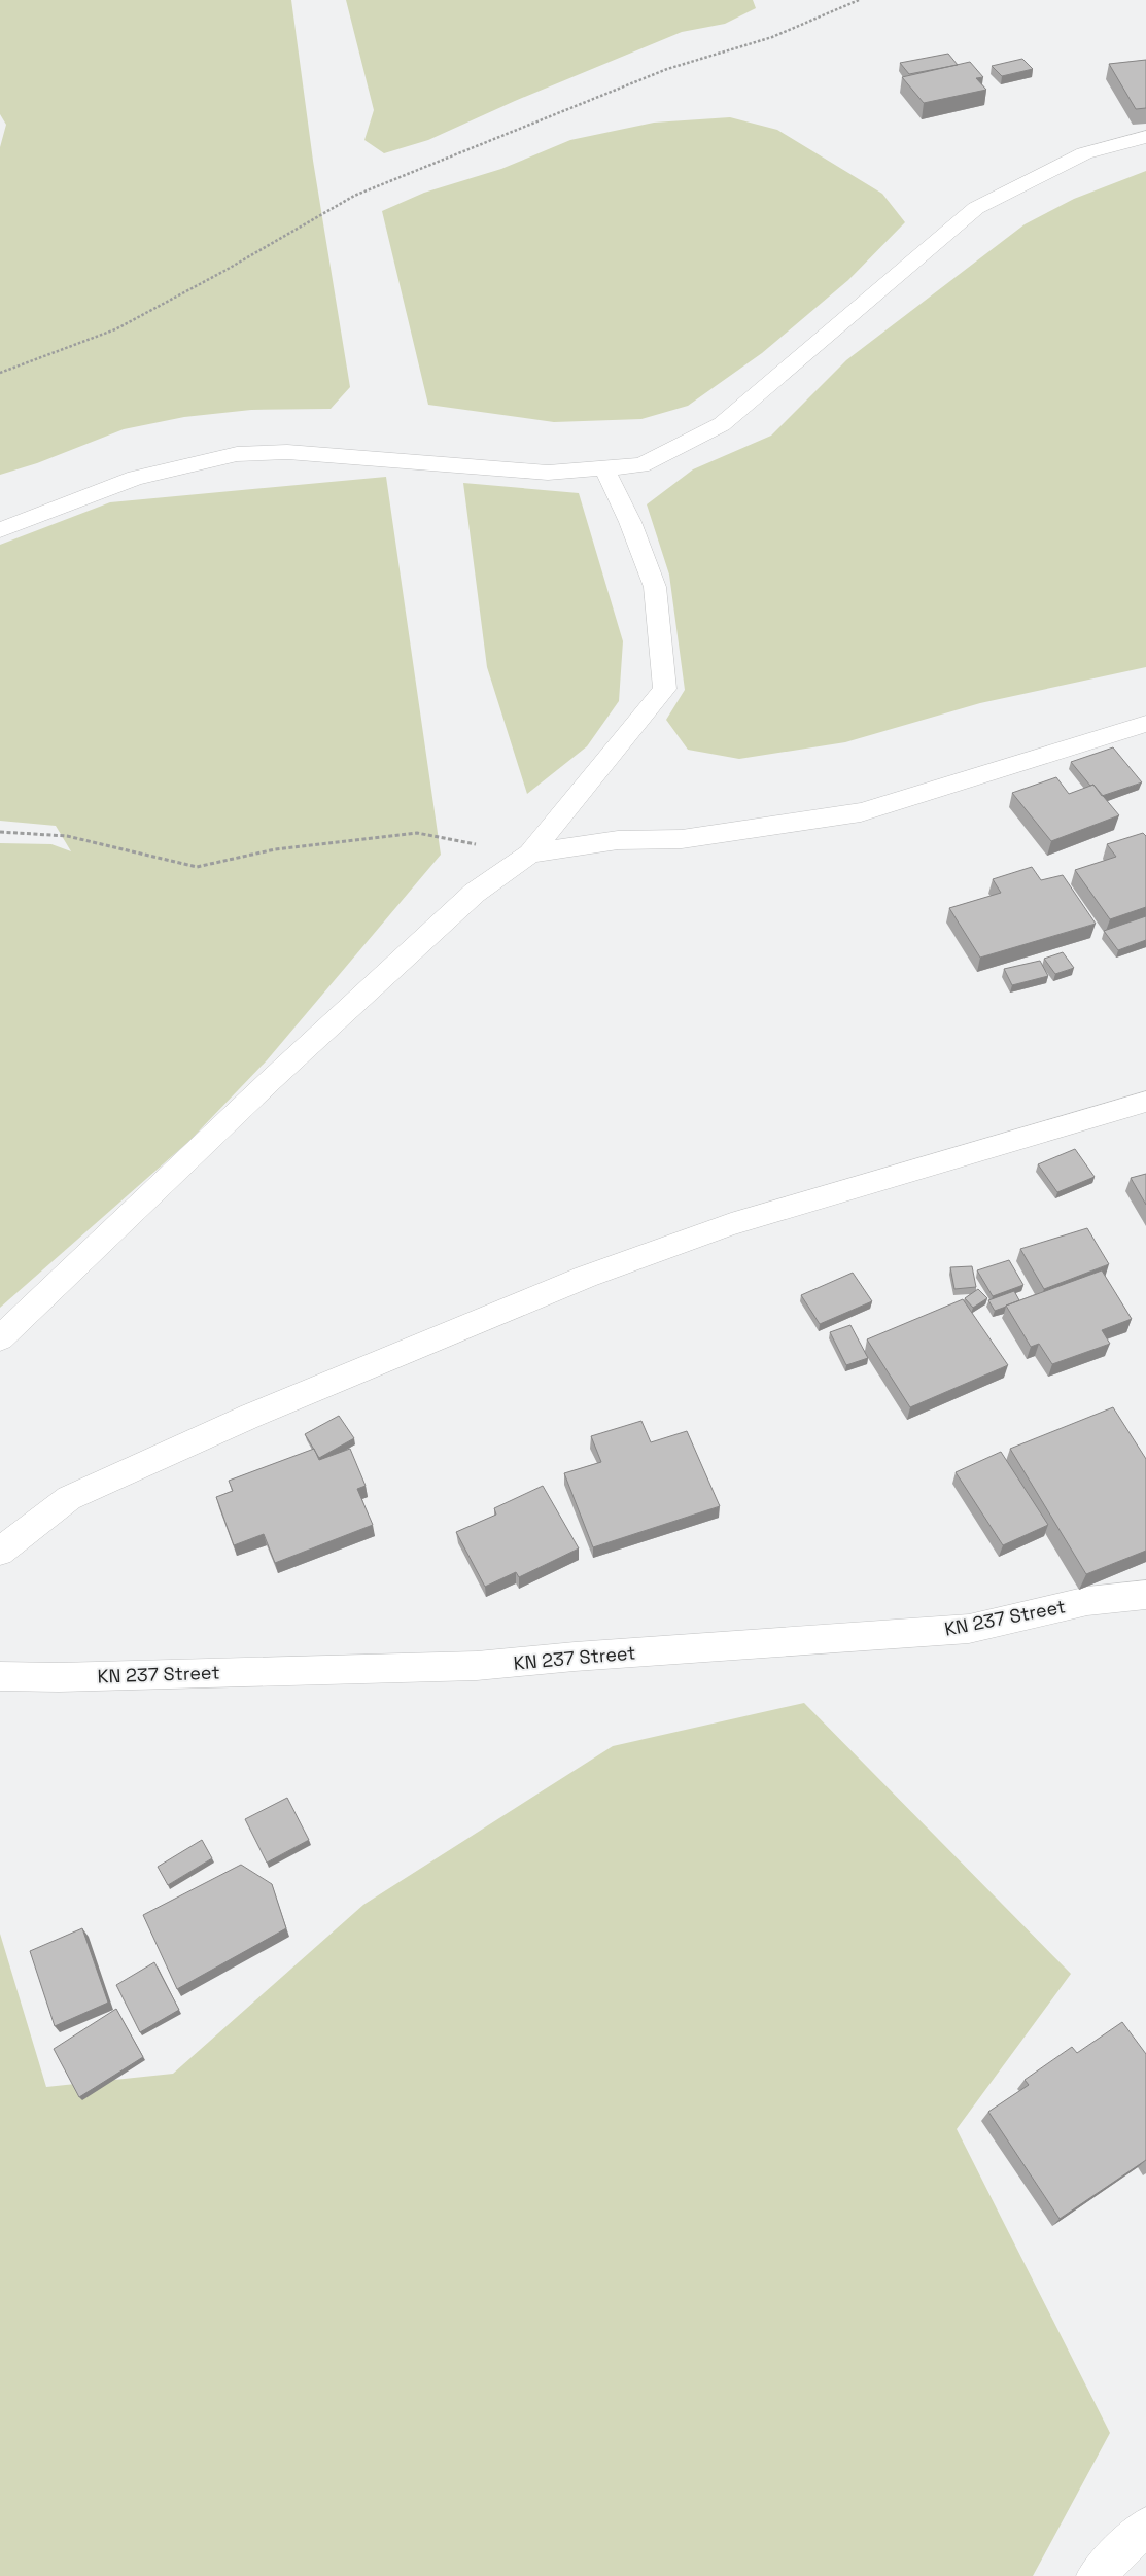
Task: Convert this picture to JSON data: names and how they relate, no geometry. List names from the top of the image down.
{
  "streets": {
    "street": ["KN 237 Street"]
  }
}
